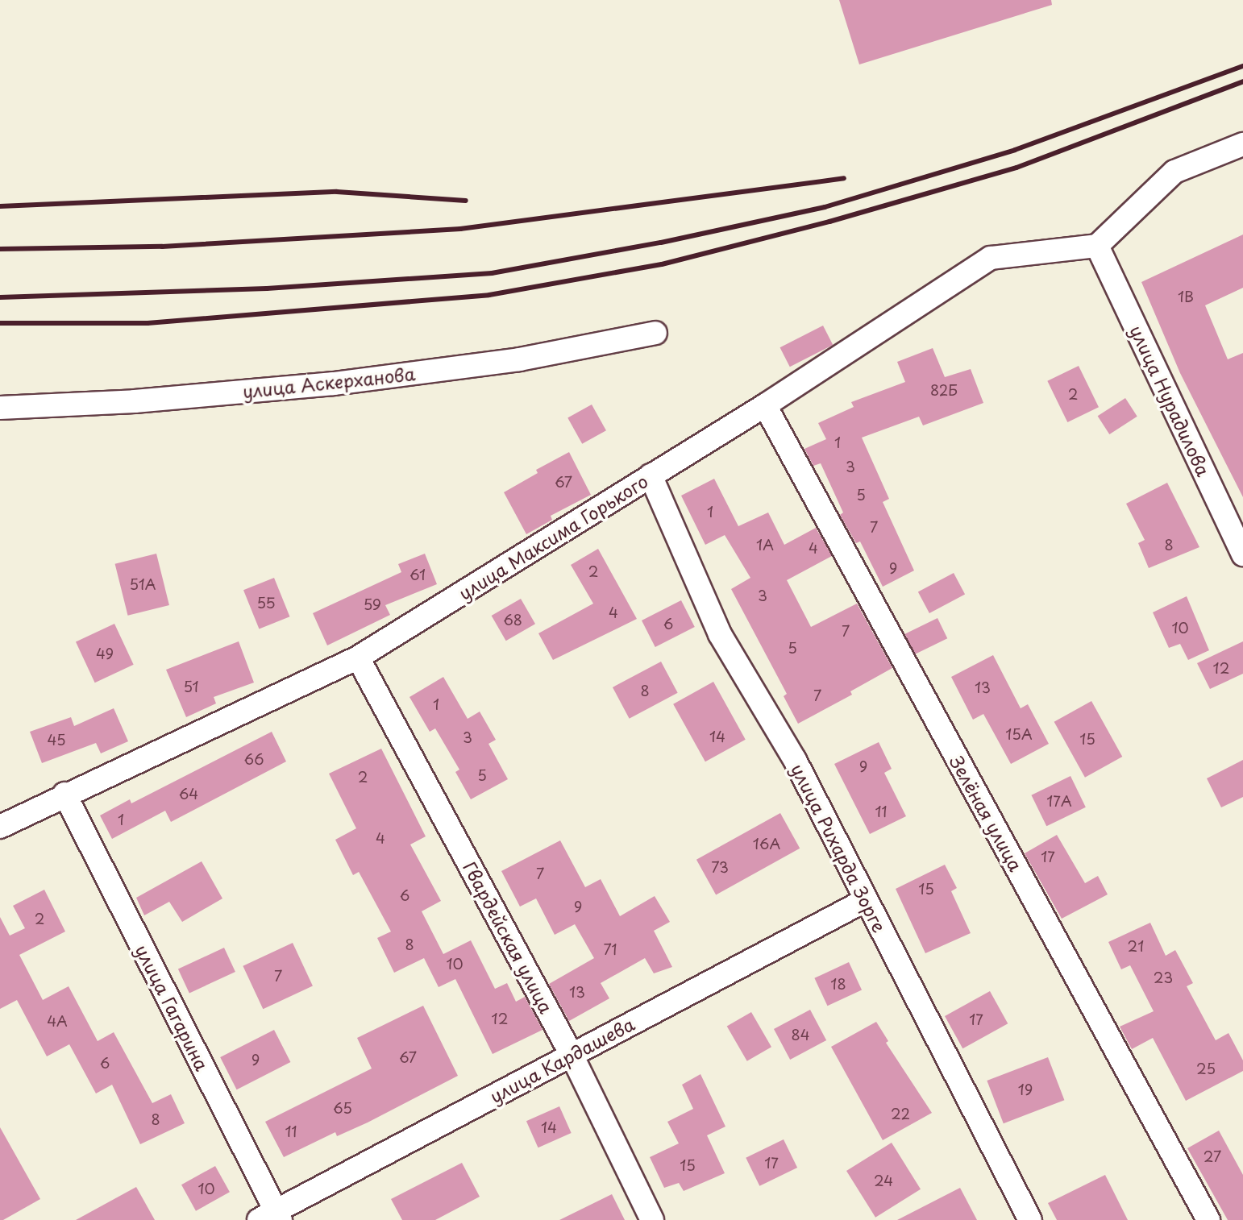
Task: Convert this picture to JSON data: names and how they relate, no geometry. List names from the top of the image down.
{
  "streets": {
    "street": [
      "улица Аскерханова",
      "улица Нурадилова",
      "улица Максима Горького",
      "Зелёная улица",
      "улица Рихарда Зорге",
      "Гвардейская улица",
      "улица Гагарина",
      "улица Кардашева"
    ]
  },
  "crossings": [
    ["улица Нурадилова", "улица Максима Горького"],
    ["улица Максима Горького", "Зелёная улица"],
    ["улица Максима Горького", "улица Рихарда Зорге"],
    ["улица Максима Горького", "Гвардейская улица"],
    ["улица Максима Горького", "улица Гагарина"],
    ["улица Рихарда Зорге", "улица Кардашева"],
    ["Гвардейская улица", "улица Кардашева"],
    ["улица Гагарина", "улица Кардашева"]
  ],
  "house_numbers": [
    "1В",
    "82Б",
    "2",
    "1",
    "3",
    "67",
    "5",
    "1",
    "7",
    "1А",
    "8",
    "4",
    "9",
    "2",
    "61",
    "51А",
    "3",
    "55",
    "59",
    "4",
    "68",
    "6",
    "10",
    "7",
    "5",
    "49",
    "12",
    "51",
    "13",
    "8",
    "7",
    "1",
    "15А",
    "14",
    "3",
    "15",
    "45",
    "66",
    "9",
    "5",
    "2",
    "64",
    "17А",
    "11",
    "1",
    "4",
    "16А",
    "17",
    "73",
    "7",
    "15",
    "6",
    "9",
    "2",
    "8",
    "21",
    "71",
    "10",
    "7",
    "23",
    "18",
    "13",
    "12",
    "17",
    "4А",
    "84",
    "67",
    "9",
    "6",
    "25",
    "19",
    "65",
    "22",
    "8",
    "14",
    "11",
    "27",
    "17",
    "15",
    "24",
    "10"
  ]
}
